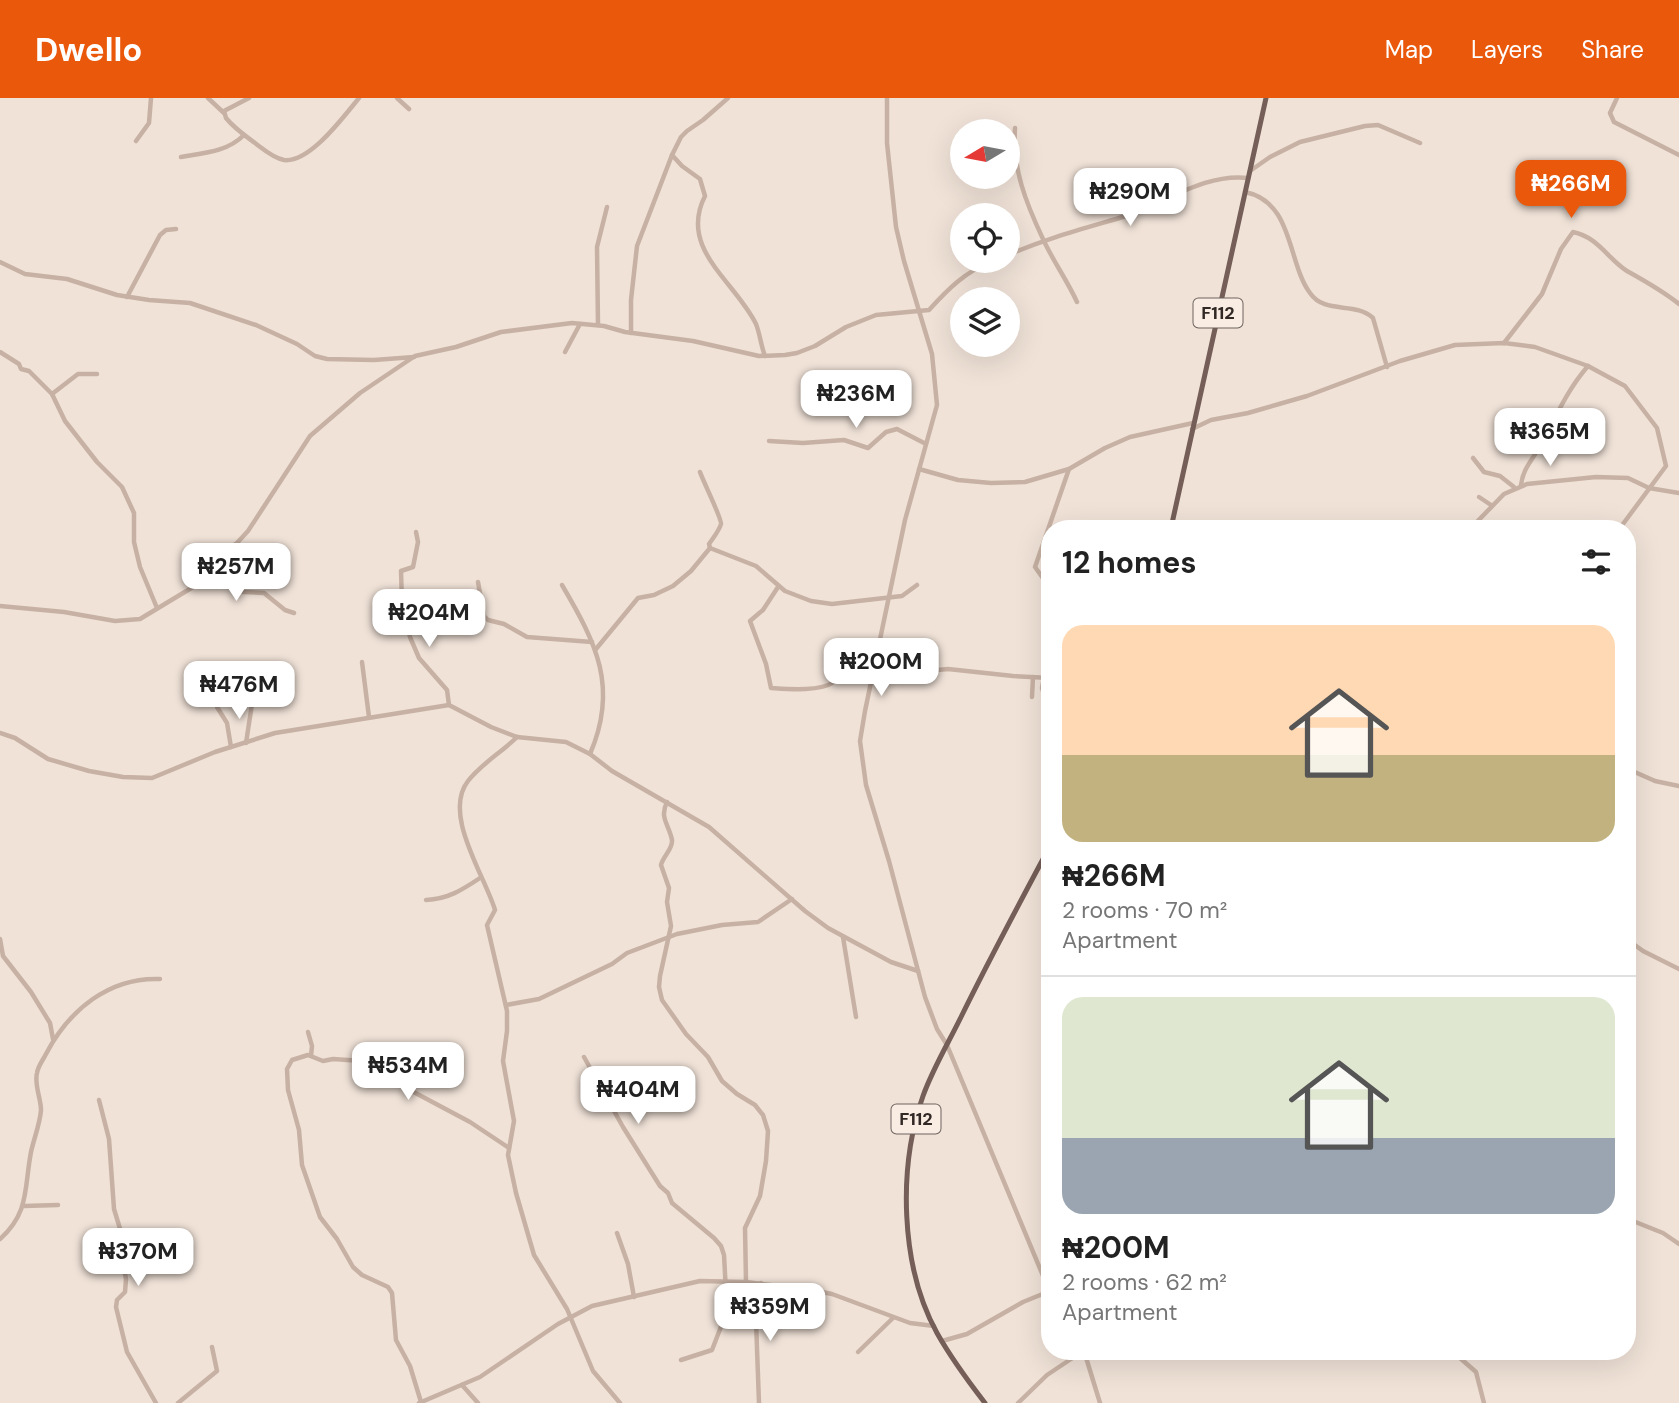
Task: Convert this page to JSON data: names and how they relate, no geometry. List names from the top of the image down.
{
  "streets": {
    "main road": ["F112"]
  },
  "north": "left",
  "page": {
    "header": "Dwello",
    "nav": ["Map", "Layers", "Share"],
    "price": [
      "₦266M",
      "₦290M",
      "₦236M",
      "₦365M",
      "₦257M",
      "₦204M",
      "₦200M",
      "₦476M",
      "₦534M",
      "₦404M",
      "₦370M",
      "₦359M"
    ],
    "heading": "12 homes",
    "list": [
      {
        "name": "₦266M",
        "note": "2 rooms · 70 m² · Apartment"
      },
      {
        "name": "₦200M",
        "note": "2 rooms · 62 m² · Apartment"
      }
    ]
  }
}
